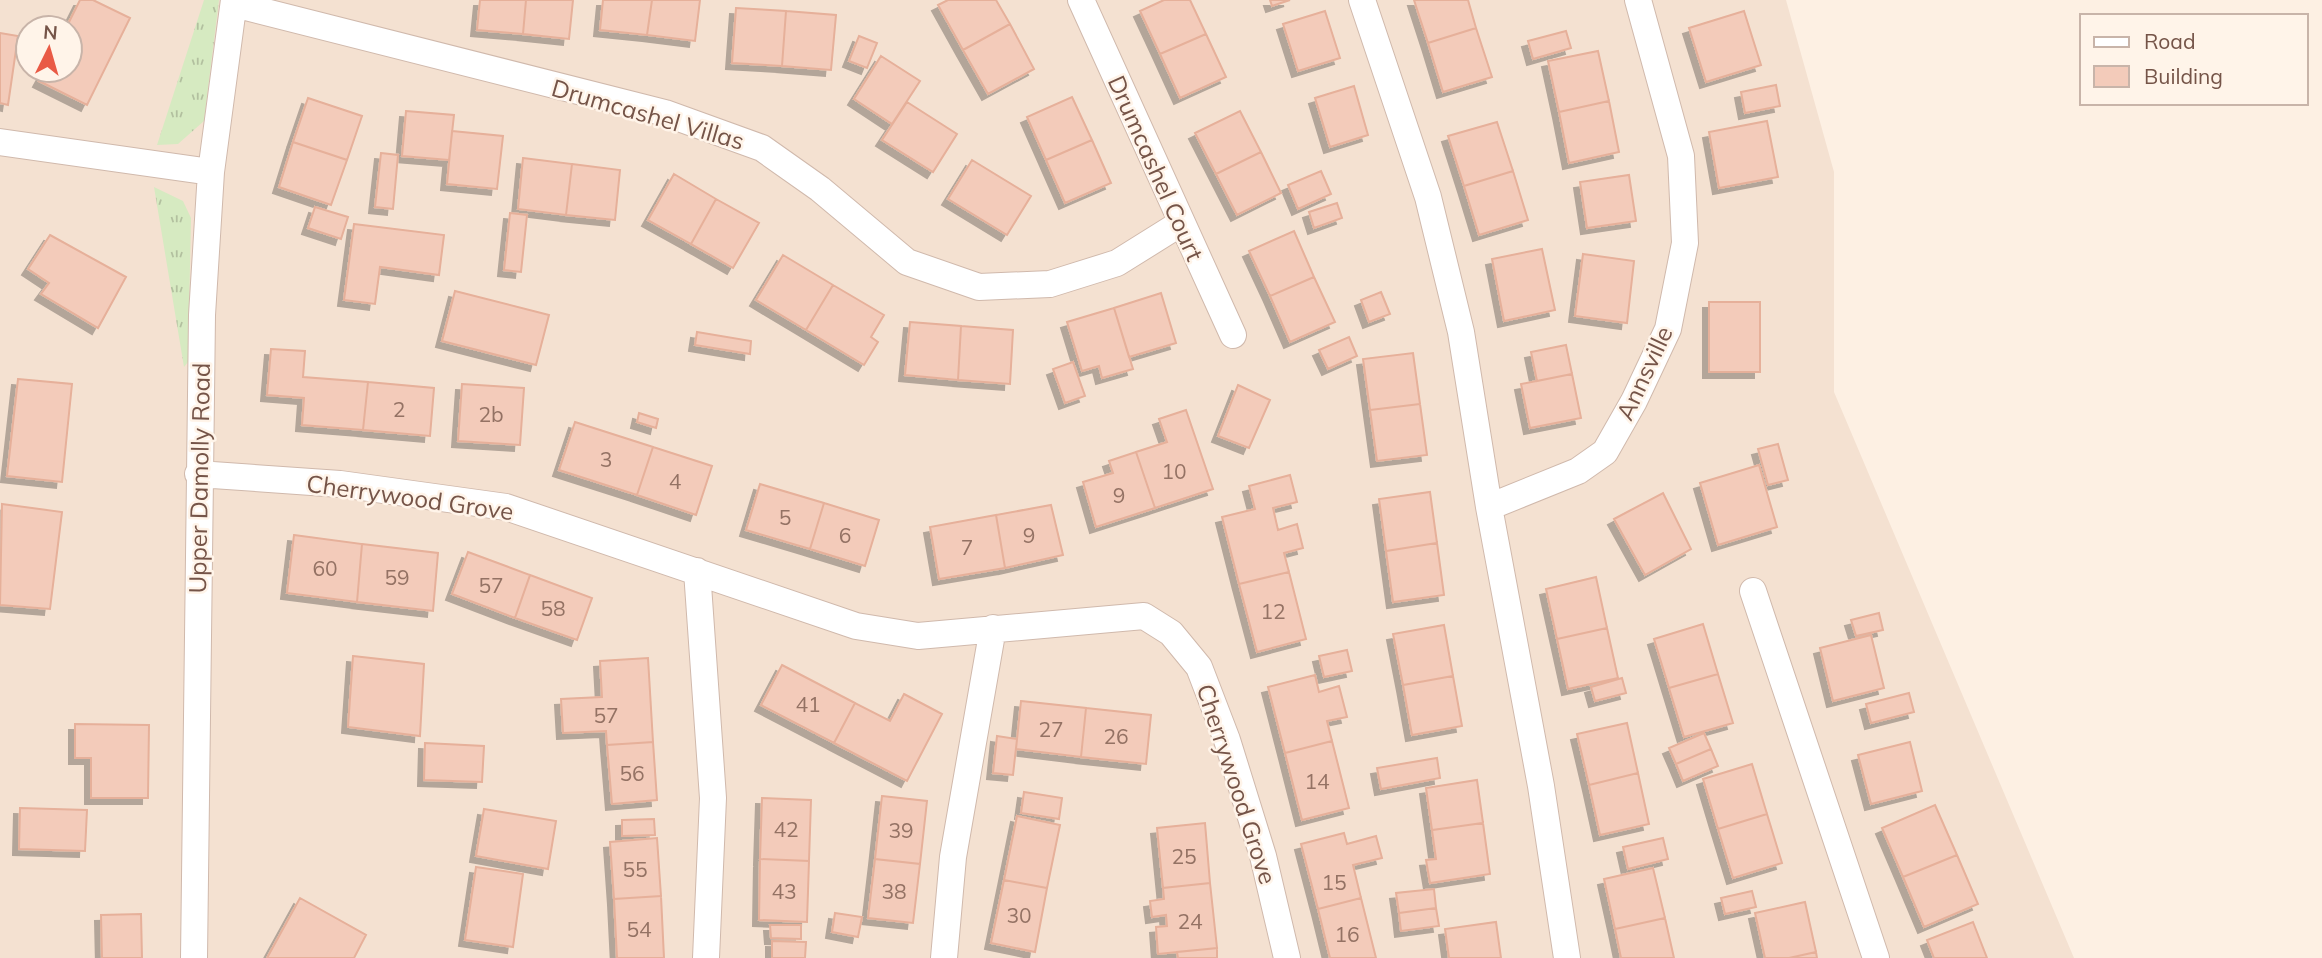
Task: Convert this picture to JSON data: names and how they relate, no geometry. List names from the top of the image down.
{
  "streets": {
    "street": [
      "Drumcashel Villas",
      "Drumcashel Court",
      "Annsville",
      "Upper Damolly Road",
      "Cherrywood Grove"
    ]
  },
  "crossings": [
    ["Drumcashel Villas", "Drumcashel Court"],
    ["Drumcashel Villas", "Upper Damolly Road"],
    ["Upper Damolly Road", "Cherrywood Grove"]
  ],
  "house_numbers": [
    "2",
    "2b",
    "3",
    "10",
    "4",
    "9",
    "5",
    "6",
    "9",
    "7",
    "60",
    "59",
    "57",
    "58",
    "12",
    "41",
    "57",
    "27",
    "26",
    "56",
    "14",
    "42",
    "39",
    "25",
    "55",
    "15",
    "43",
    "38",
    "30",
    "24",
    "54",
    "16"
  ],
  "legend": ["Road", "Building"],
  "north": "top"
}
